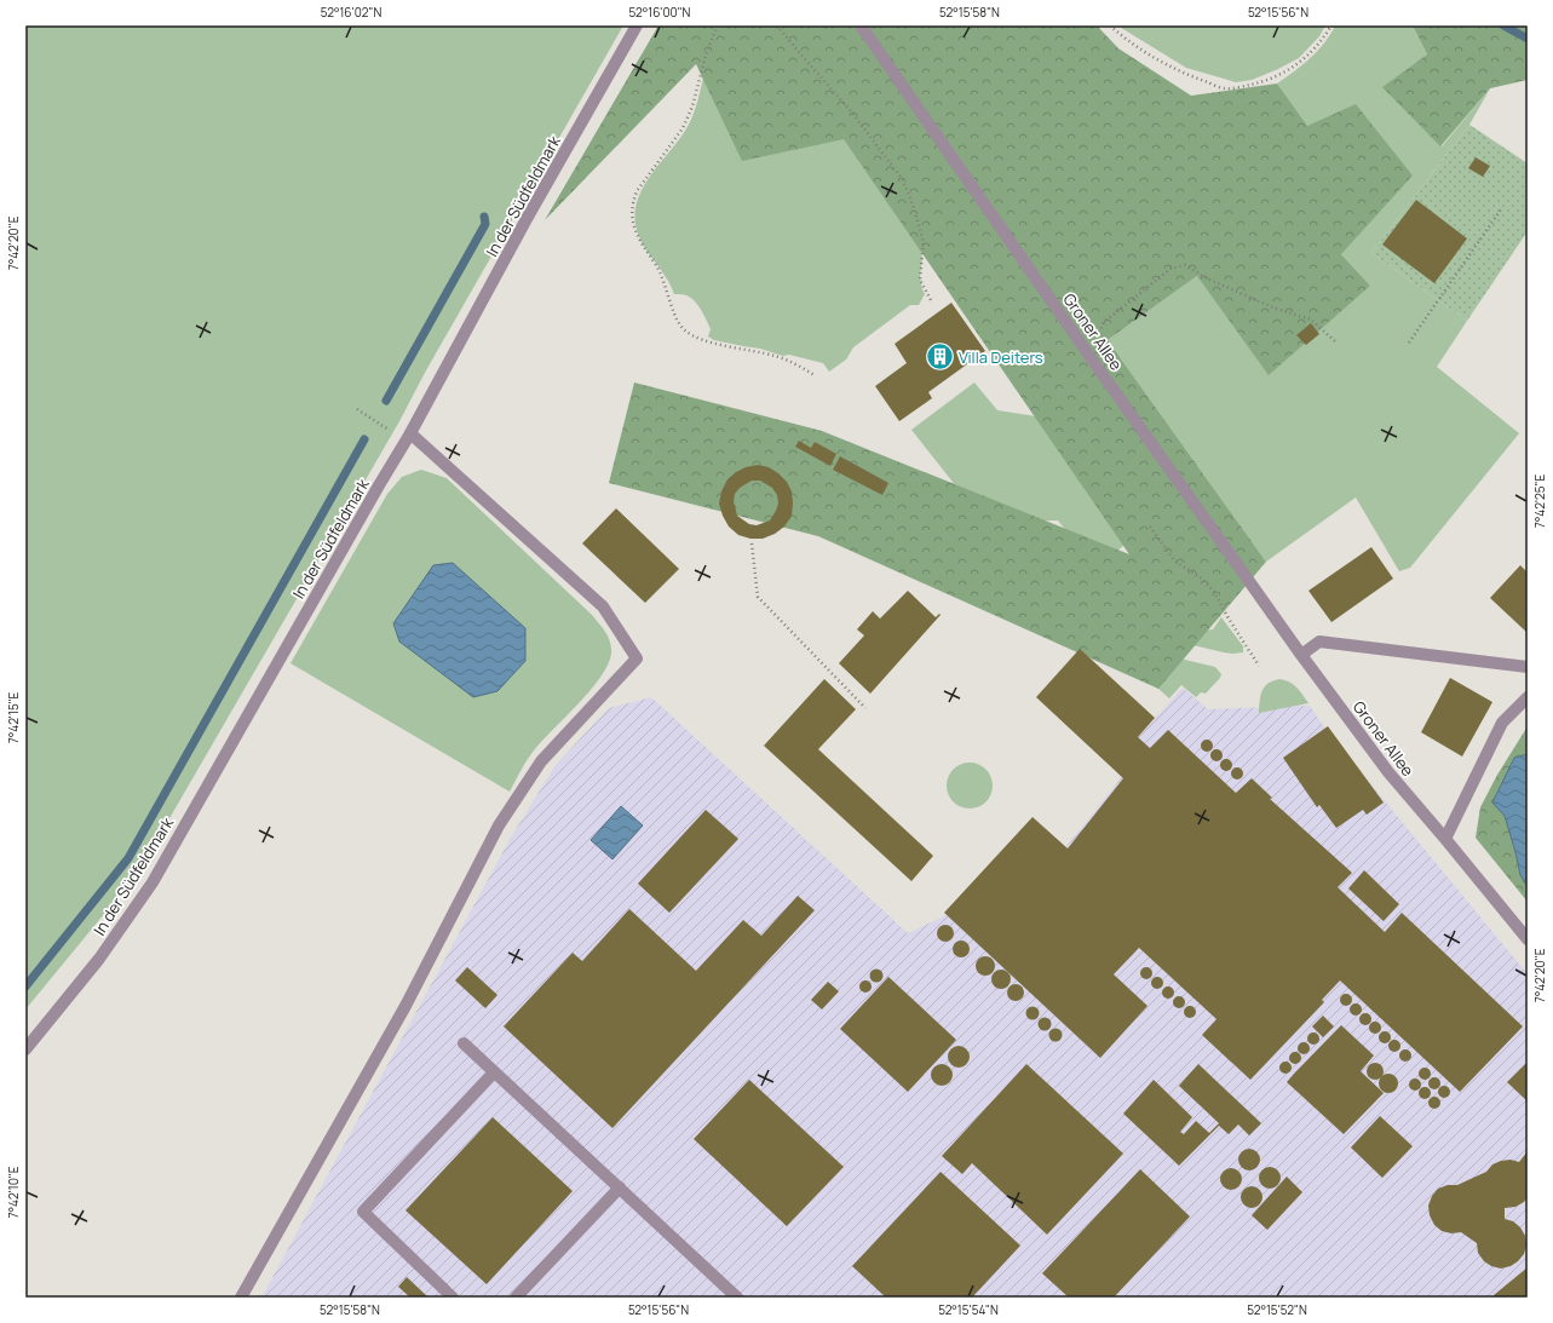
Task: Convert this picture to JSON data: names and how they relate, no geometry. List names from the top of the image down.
{
  "streets": {
    "street": ["In der Südfeldmark", "Groner Allee"]
  },
  "places": {
    "building": ["Villa Deiters"]
  },
  "coordinates": [
    "52°16'02\"N",
    "52°16'00\"N",
    "52°15'58\"N",
    "52°15'56\"N",
    "7°42'20\"E",
    "7°42'25\"E",
    "7°42'15\"E",
    "7°42'10\"E",
    "52°15'54\"N",
    "52°15'52\"N"
  ]
}
